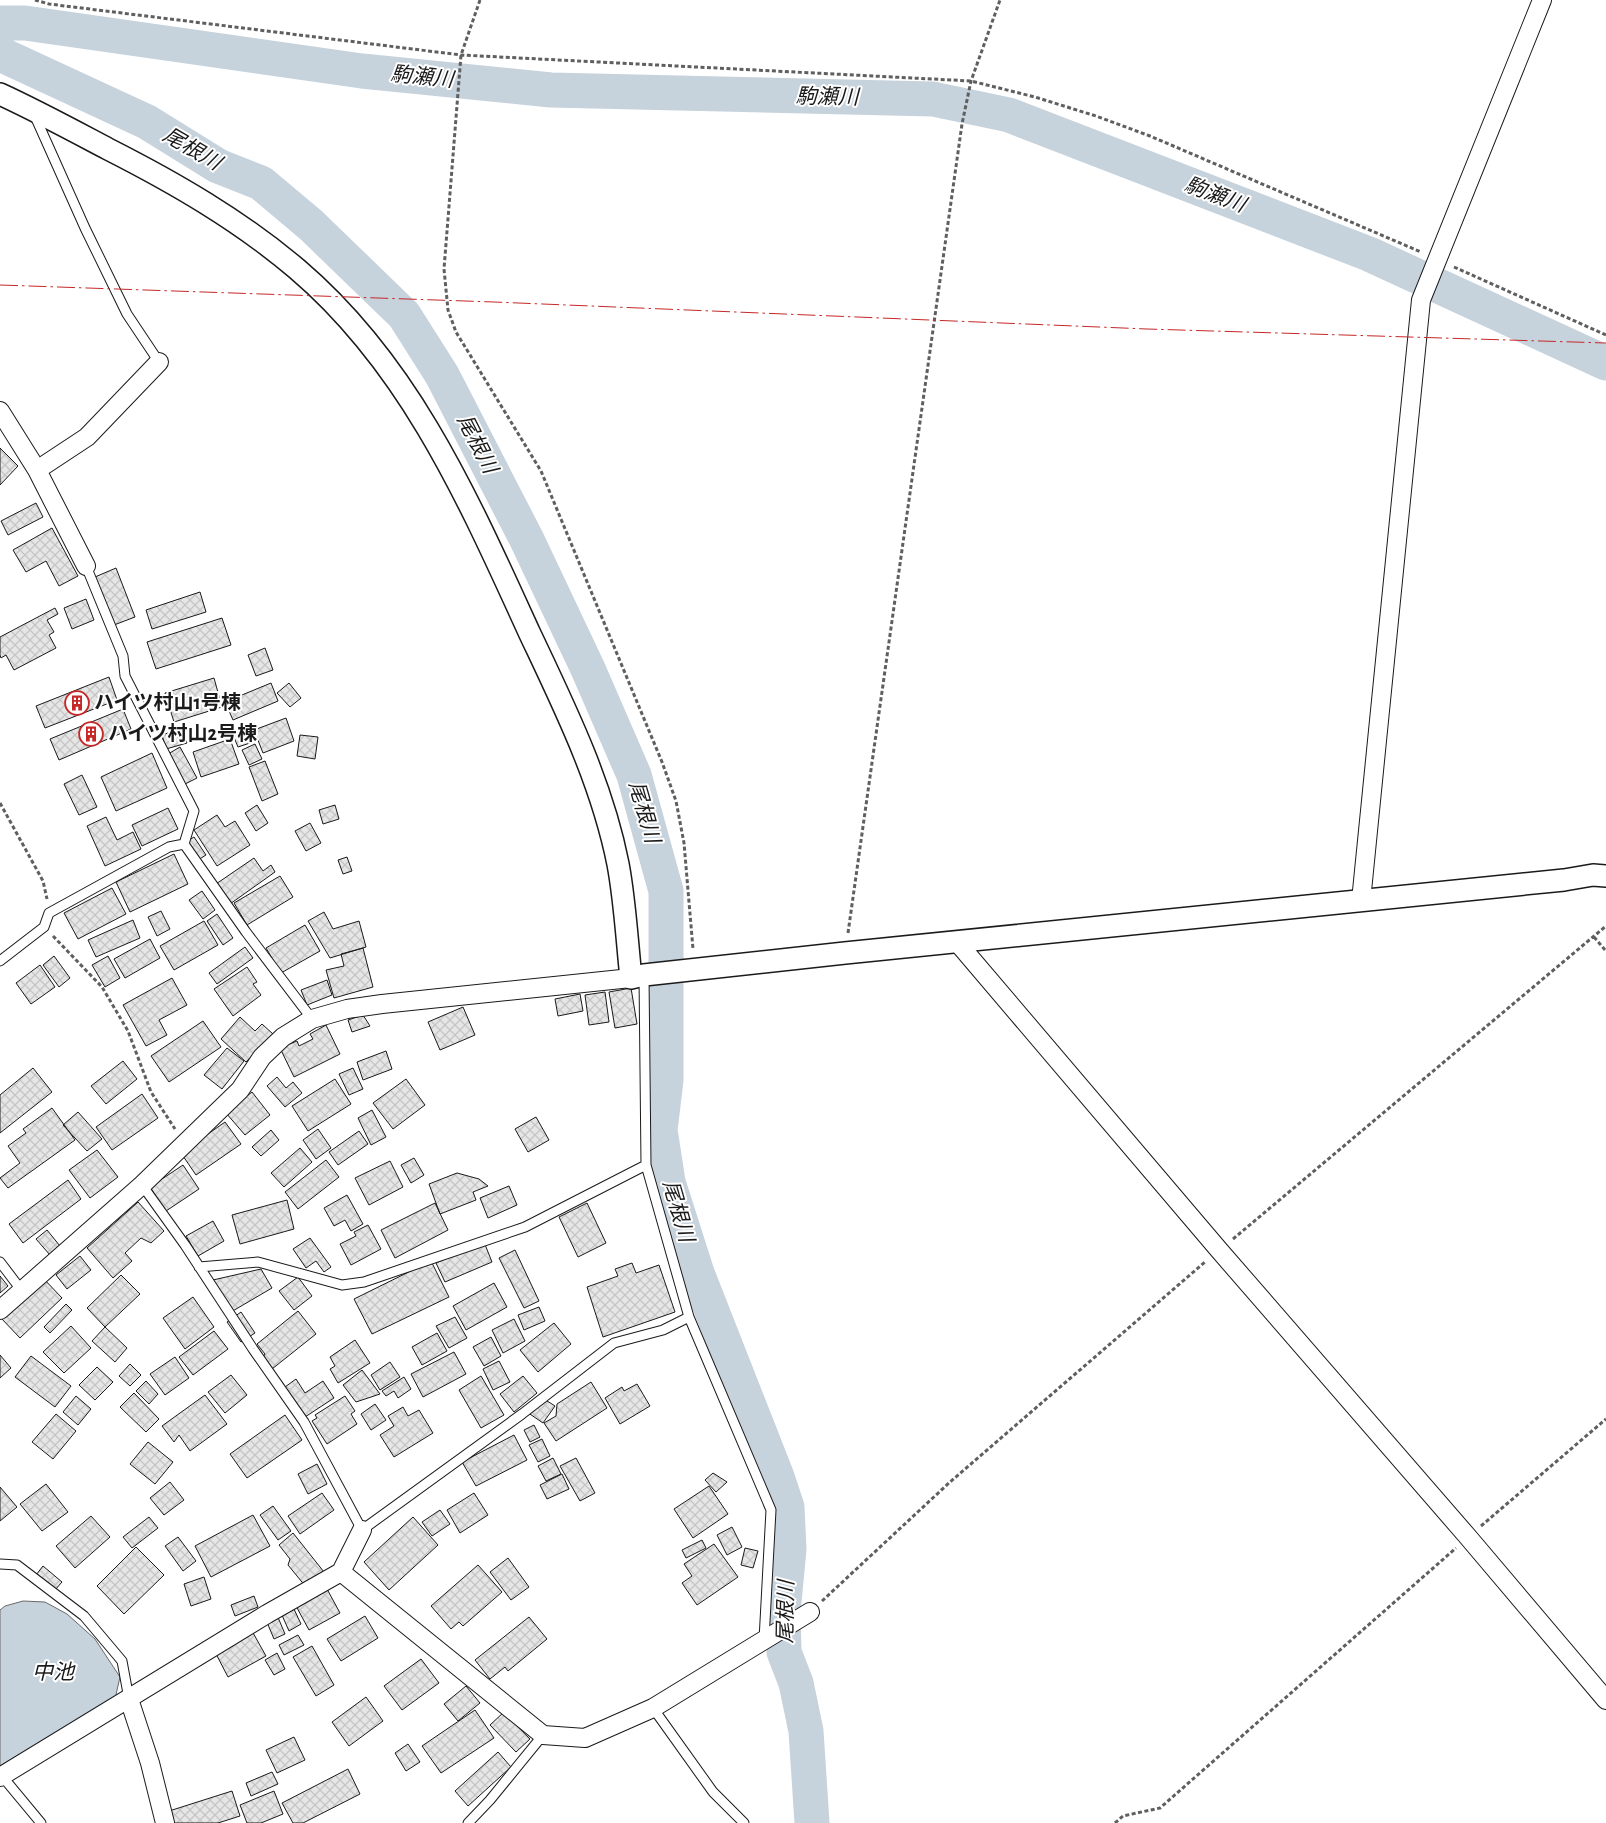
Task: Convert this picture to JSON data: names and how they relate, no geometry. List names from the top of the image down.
{
  "water": ["駒瀬川", "尾根川", "中池"],
  "places": {
    "building": ["ハイツ村山1号棟", "ハイツ村山2号棟"]
  }
}
